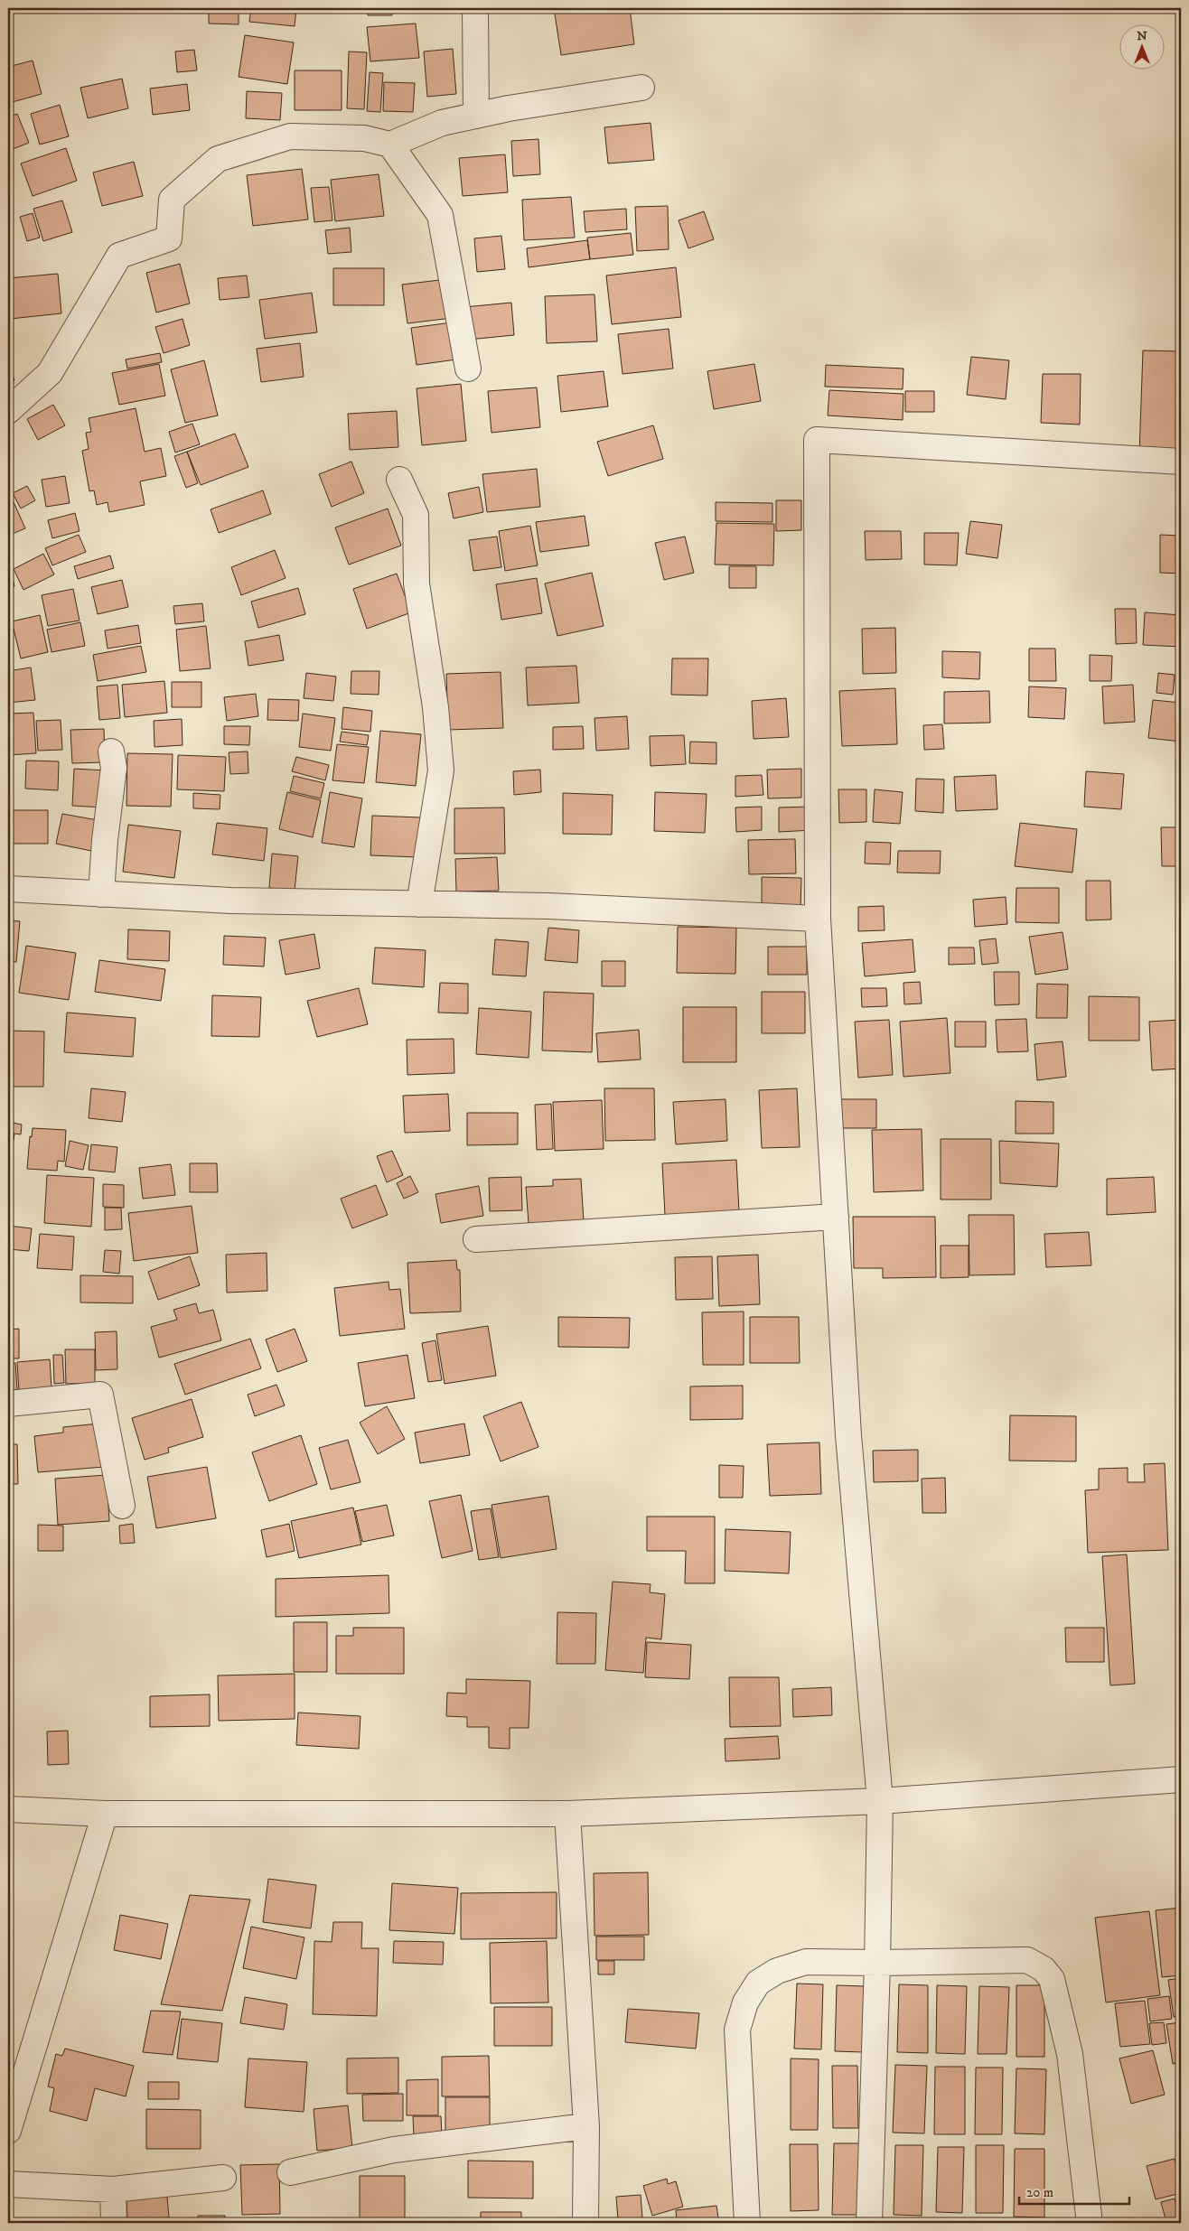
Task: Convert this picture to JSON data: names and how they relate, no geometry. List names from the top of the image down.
{
  "scale_bar": "20 m",
  "north": "top"
}
